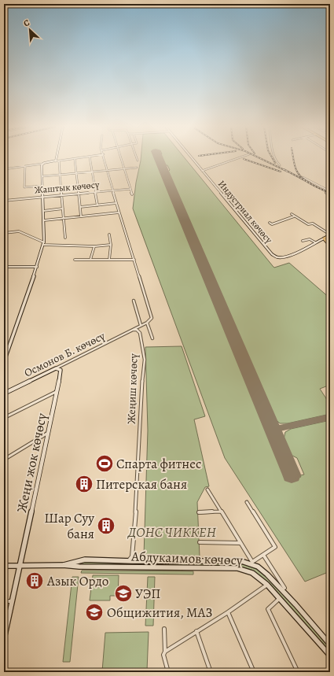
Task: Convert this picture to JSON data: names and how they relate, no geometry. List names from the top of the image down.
{
  "streets": {
    "main road": [
      "Индустриал көчөсү",
      "Осмонов Б. көчөсү",
      "Жеңи жок көчөсү",
      "Абдукаимов көчөсү"
    ],
    "street": ["Жаштык көчөсү", "Жеңиш көчөсү"]
  },
  "crossings": [
    ["Осмонов Б. көчөсү", "Жеңиш көчөсү"],
    ["Осмонов Б. көчөсү", "Жеңи жок көчөсү"],
    ["Жеңиш көчөсү", "Абдукаимов көчөсү"],
    ["Жеңи жок көчөсү", "Абдукаимов көчөсү"]
  ],
  "parks": ["ДОНС ЧИККЕН"],
  "places": {
    "sports": ["Спарта фитнес"],
    "building": ["Питерская баня", "Шар Суу баня", "Азык Ордо"],
    "school or university": ["УЭП", "Общижития, МАЗ"]
  },
  "north": "top left"
}
